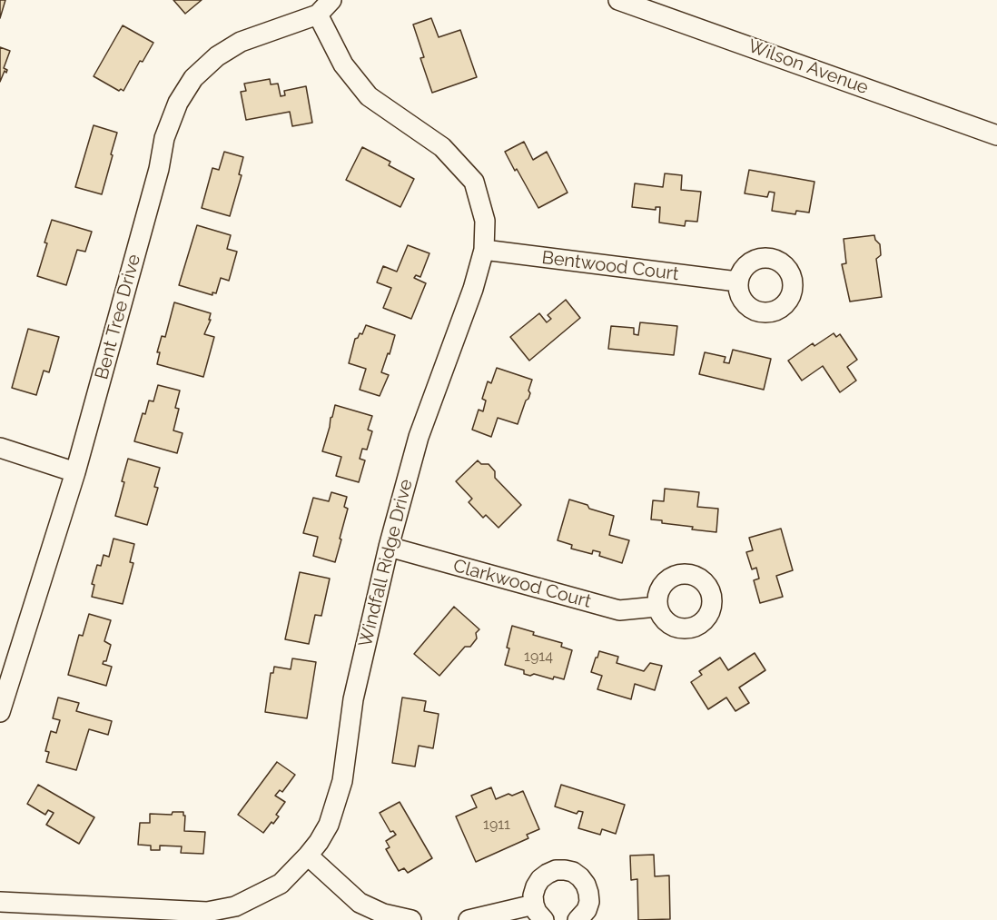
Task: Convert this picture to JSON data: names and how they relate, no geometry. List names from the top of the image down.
{
  "streets": {
    "street": [
      "Wilson Avenue",
      "Bentwood Court",
      "Bent Tree Drive",
      "Windfall Ridge Drive",
      "Clarkwood Court"
    ]
  },
  "crossings": [
    ["Bentwood Court", "Windfall Ridge Drive"],
    ["Bent Tree Drive", "Windfall Ridge Drive"],
    ["Windfall Ridge Drive", "Clarkwood Court"]
  ],
  "house_numbers": ["1914", "1911"]
}
